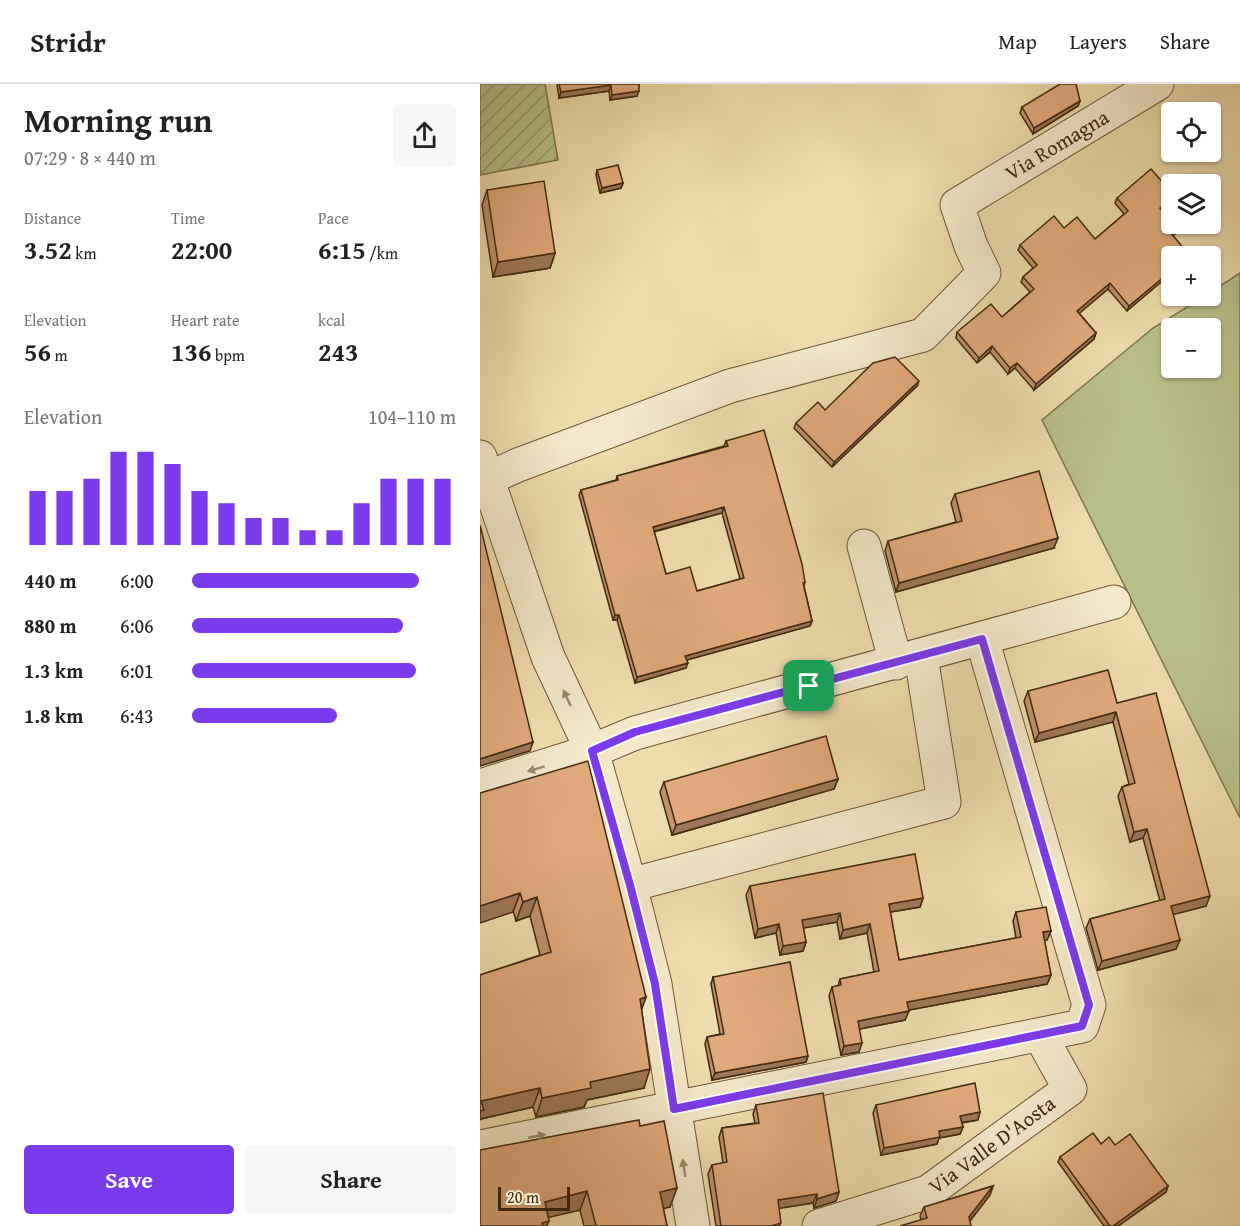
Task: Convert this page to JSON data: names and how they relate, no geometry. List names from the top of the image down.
{
  "streets": {
    "street": ["Via Romagna", "Via Valle D'Aosta"]
  },
  "scale_bar": "20 m",
  "page": {
    "header": "Stridr",
    "nav": ["Map", "Layers", "Share"],
    "heading": ["Morning run", "07:29 · 8 × 440 m"],
    "map_buttons": ["+", "−"],
    "stats": [
      ["Distance", "3.52 km"],
      ["Time", "22:00"],
      ["Pace", "6:15 /km"],
      ["Elevation", "56 m"],
      ["Heart rate", "136 bpm"],
      ["kcal", "243"]
    ],
    "chart": ["Elevation", "104–110 m"],
    "list": [
      {
        "name": "440 m",
        "note": "6:00"
      },
      {
        "name": "880 m",
        "note": "6:06"
      },
      {
        "name": "1.3 km",
        "note": "6:01"
      },
      {
        "name": "1.8 km",
        "note": "6:43"
      }
    ],
    "buttons": ["Save", "Share"],
    "scale": "20 m"
  }
}
